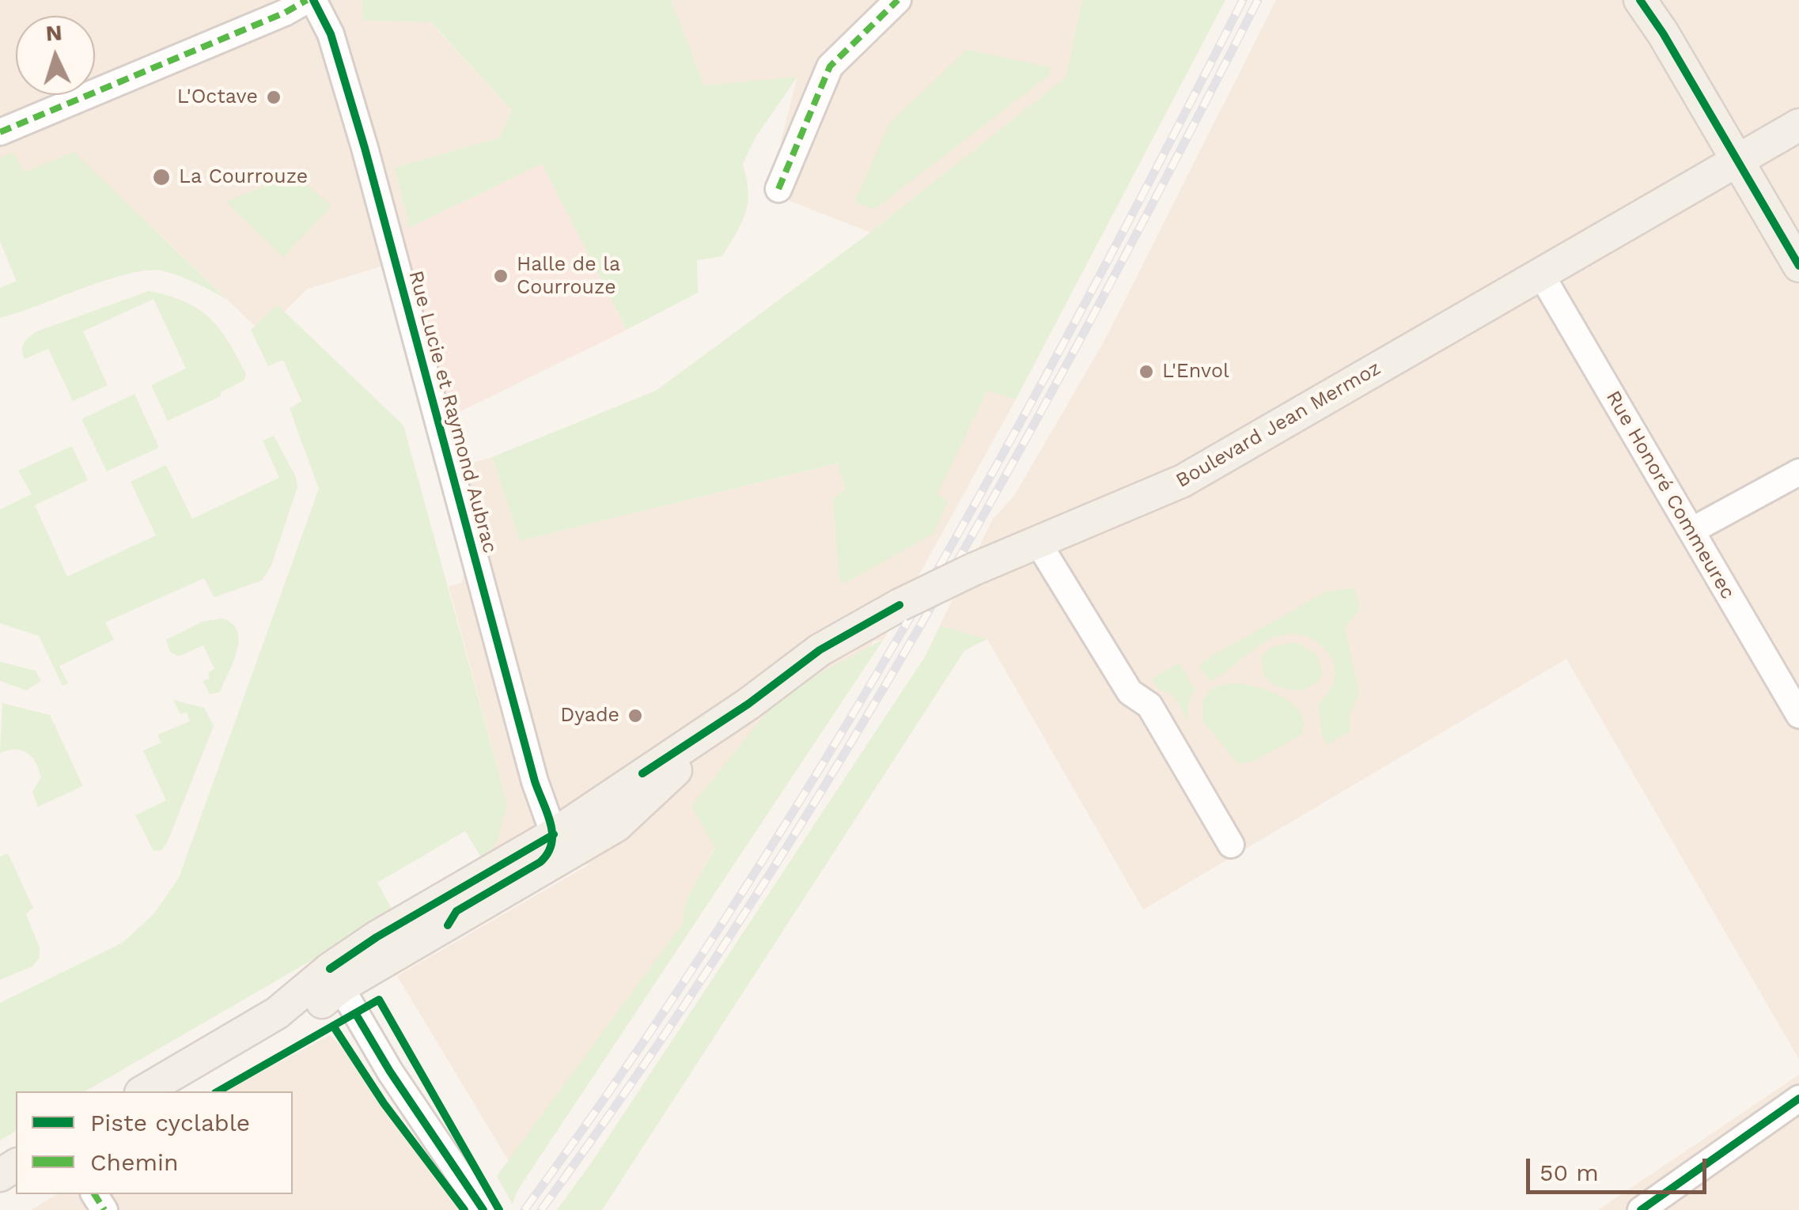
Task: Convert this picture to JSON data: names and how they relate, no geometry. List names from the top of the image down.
{
  "streets": {
    "main road": ["Boulevard Jean Mermoz"],
    "street": ["Rue Lucie et Raymond Aubrac", "Rue Honoré Commeurec"]
  },
  "crossings": [
    ["Rue Lucie et Raymond Aubrac", "Boulevard Jean Mermoz"],
    ["Boulevard Jean Mermoz", "Rue Honoré Commeurec"]
  ],
  "places": [
    "L'Octave",
    "La Courrouze",
    "Halle de la Courrouze",
    "L'Envol",
    "Dyade"
  ],
  "legend": ["Piste cyclable", "Chemin"],
  "scale_bar": "50 m",
  "north": "top"
}
